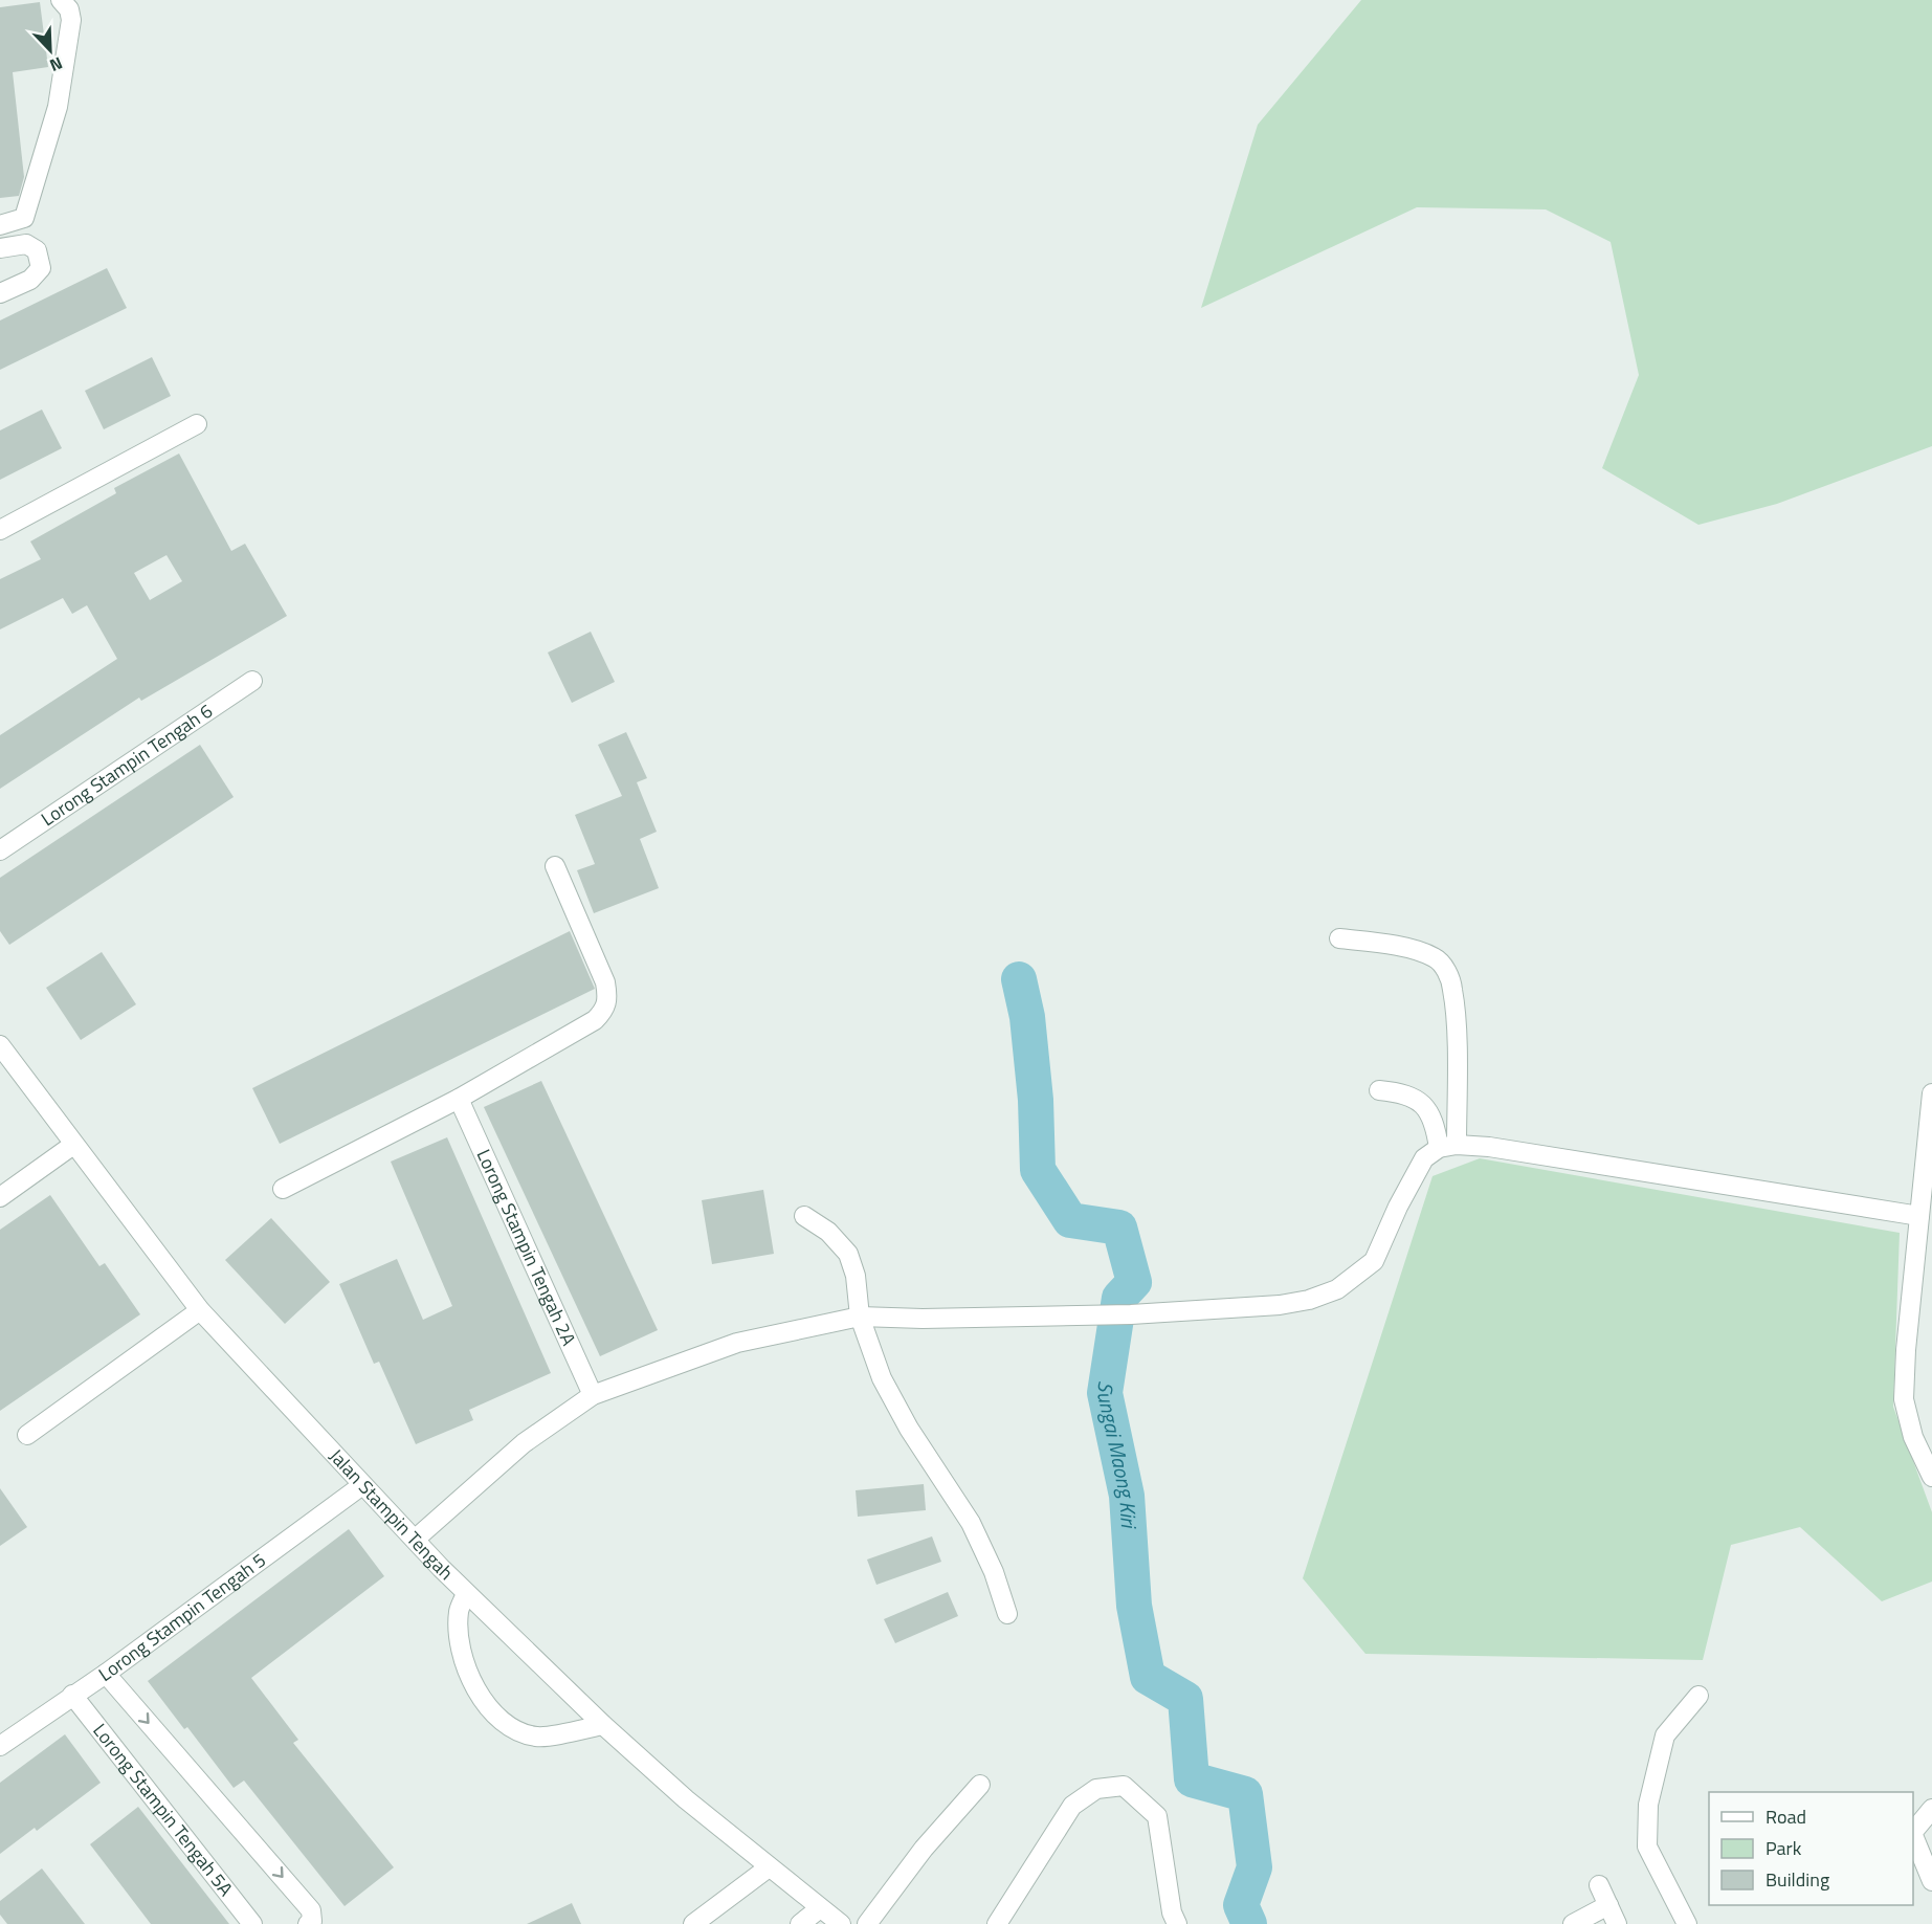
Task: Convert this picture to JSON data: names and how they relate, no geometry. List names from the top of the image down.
{
  "streets": {
    "street": [
      "Lorong Stampin Tengah 6",
      "Lorong Stampin Tengah 2A",
      "Jalan Stampin Tengah",
      "Lorong Stampin Tengah 5",
      "Lorong Stampin Tengah 5A"
    ]
  },
  "crossings": [
    ["Jalan Stampin Tengah", "Lorong Stampin Tengah 5"],
    ["Lorong Stampin Tengah 5", "Lorong Stampin Tengah 5A"]
  ],
  "water": ["Sungai Maong Kiri"],
  "legend": ["Road", "Park", "Building"],
  "north": "bottom right"
}
